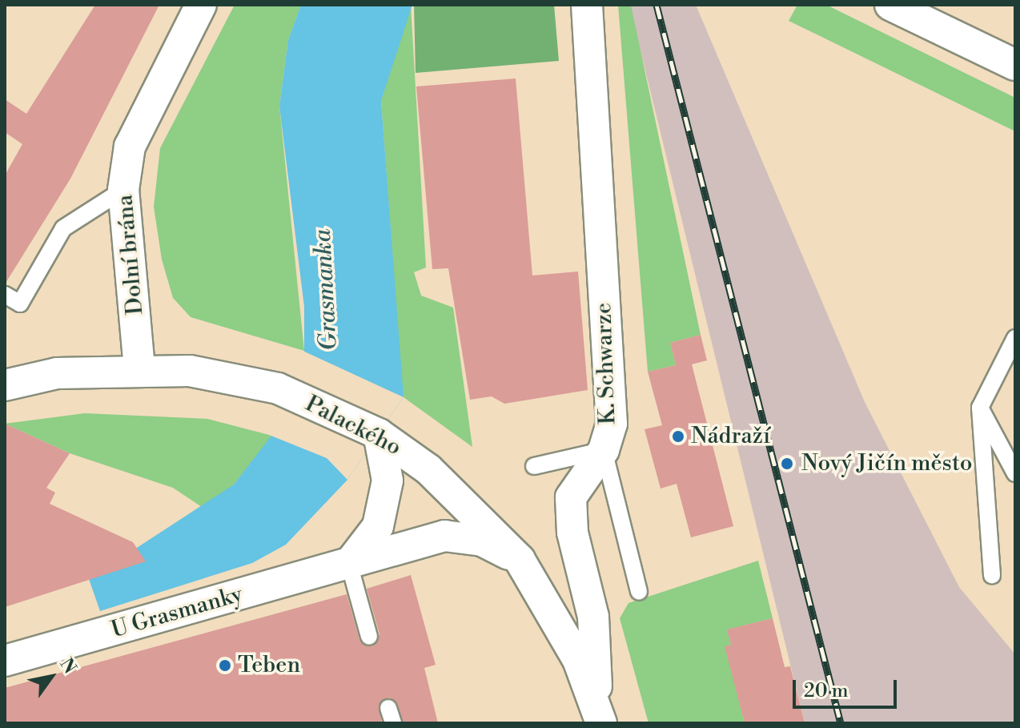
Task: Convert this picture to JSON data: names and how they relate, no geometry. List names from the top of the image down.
{
  "streets": {
    "street": [
      "Dolní brána",
      "K. Schwarze",
      "Palackého",
      "U Grasmanky"
    ]
  },
  "crossings": [
    ["Dolní brána", "Palackého"],
    ["K. Schwarze", "Palackého"],
    ["Palackého", "U Grasmanky"]
  ],
  "water": ["Grasmanka"],
  "places": ["Nádraží", "Nový Jičín město", "Teben"],
  "scale_bar": "20 m",
  "north": "top right"
}
